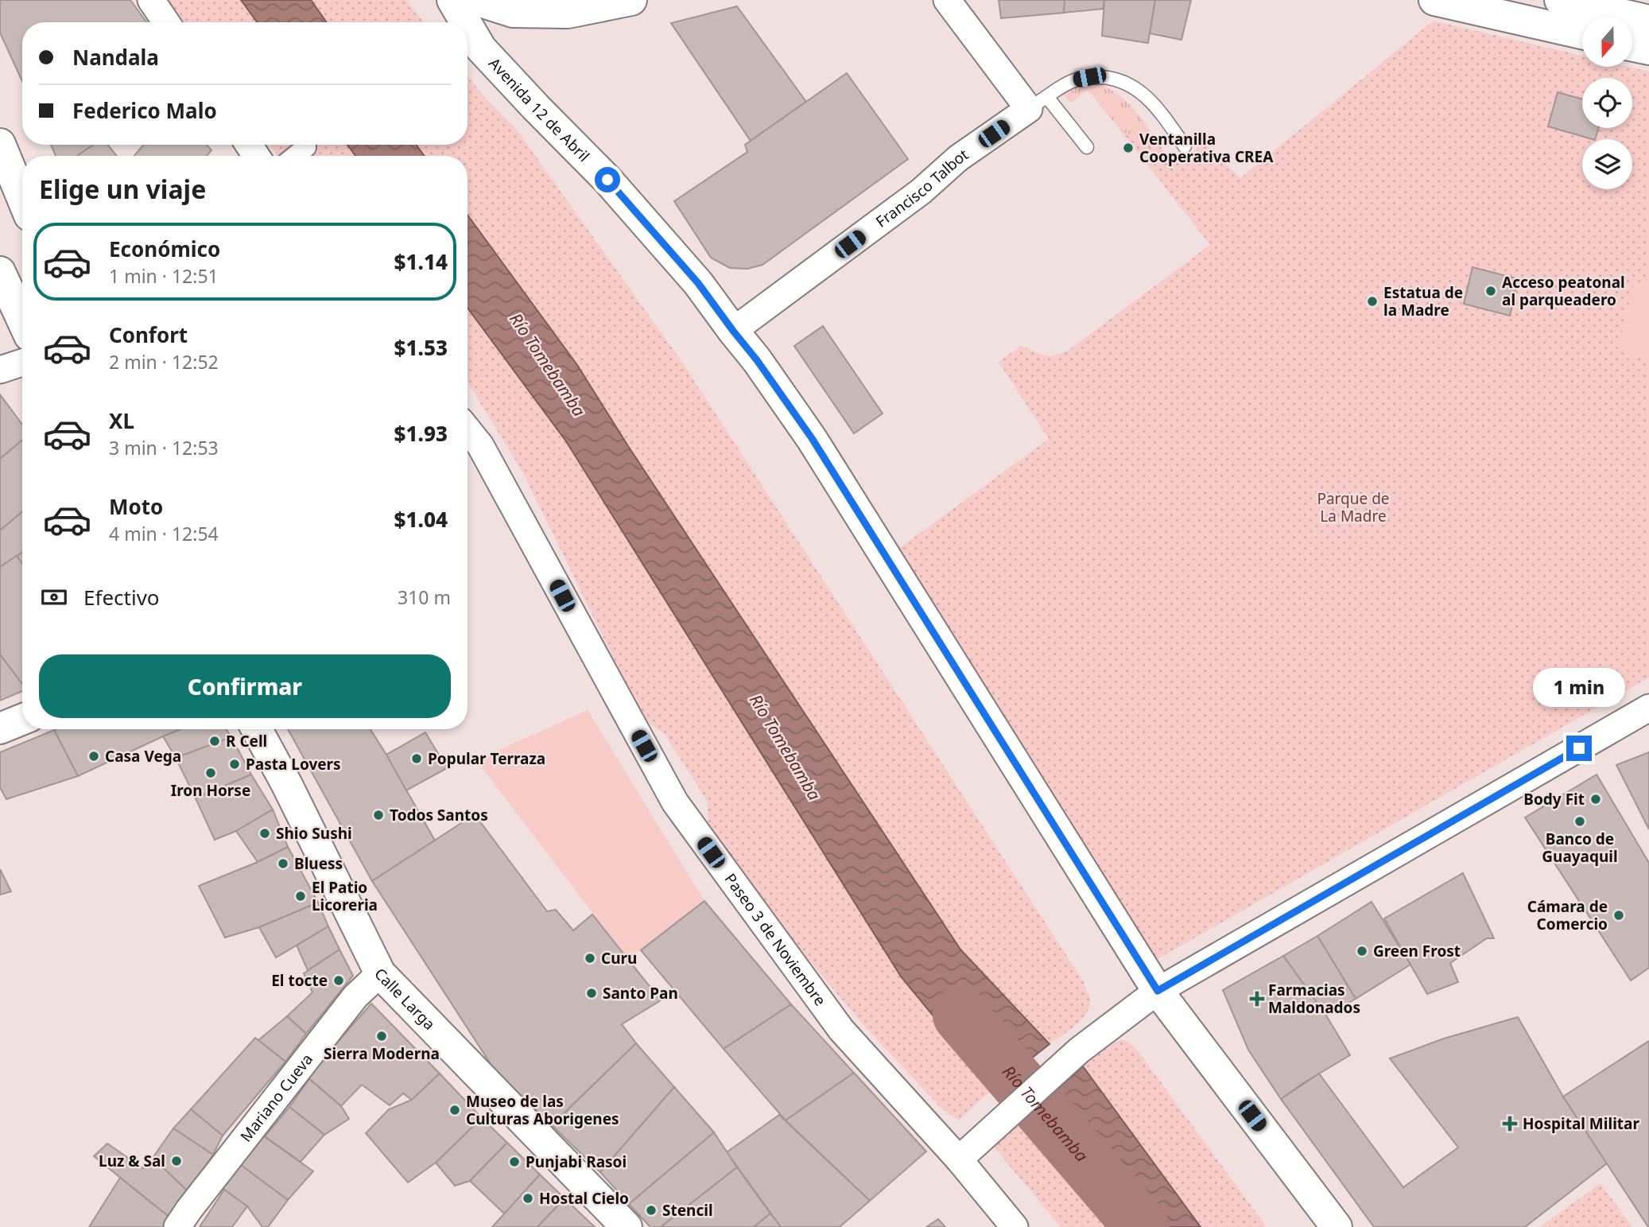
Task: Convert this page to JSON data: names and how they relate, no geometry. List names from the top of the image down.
{
  "streets": {
    "main road": ["Avenida 12 de Abril", "Calle Larga"],
    "street": ["Francisco Talbot", "Paseo 3 de Noviembre", "Mariano Cueva"]
  },
  "crossings": [
    ["Avenida 12 de Abril", "Francisco Talbot"],
    ["Calle Larga", "Mariano Cueva"]
  ],
  "water": ["Río Tomebamba"],
  "parks": ["Parque de La Madre"],
  "places": {
    "other": [
      "Ventanilla Cooperativa CREA",
      "Acceso peatonal al parqueadero",
      "Estatua de la Madre",
      "R Cell",
      "Casa Vega",
      "Popular Terraza",
      "Pasta Lovers",
      "Iron Horse",
      "Body Fit",
      "Todos Santos",
      "Banco de Guayaquil",
      "Shio Sushi",
      "Bluess",
      "El Patio Licoreria",
      "Cámara de Comercio",
      "Green Frost",
      "Curu",
      "El tocte",
      "Santo Pan",
      "Sierra Moderna",
      "Museo de las Culturas Aborigenes",
      "Luz & Sal",
      "Punjabi Rasoi",
      "Hostal Cielo",
      "Stencil"
    ],
    "health": ["Farmacias Maldonados", "Hospital Militar"]
  },
  "north": "bottom",
  "page": {
    "banner": ["Nandala", "Federico Malo"],
    "heading": "Elige un viaje",
    "list": [
      {
        "name": "Económico",
        "note": "1 min · 12:51",
        "value": "$1.14"
      },
      {
        "name": "Confort",
        "note": "2 min · 12:52",
        "value": "$1.53"
      },
      {
        "name": "XL",
        "note": "3 min · 12:53",
        "value": "$1.93"
      },
      {
        "name": "Moto",
        "note": "4 min · 12:54",
        "value": "$1.04"
      }
    ],
    "pay": ["Efectivo", "310 m"],
    "buttons": "Confirmar",
    "bubble": "1 min"
  }
}
